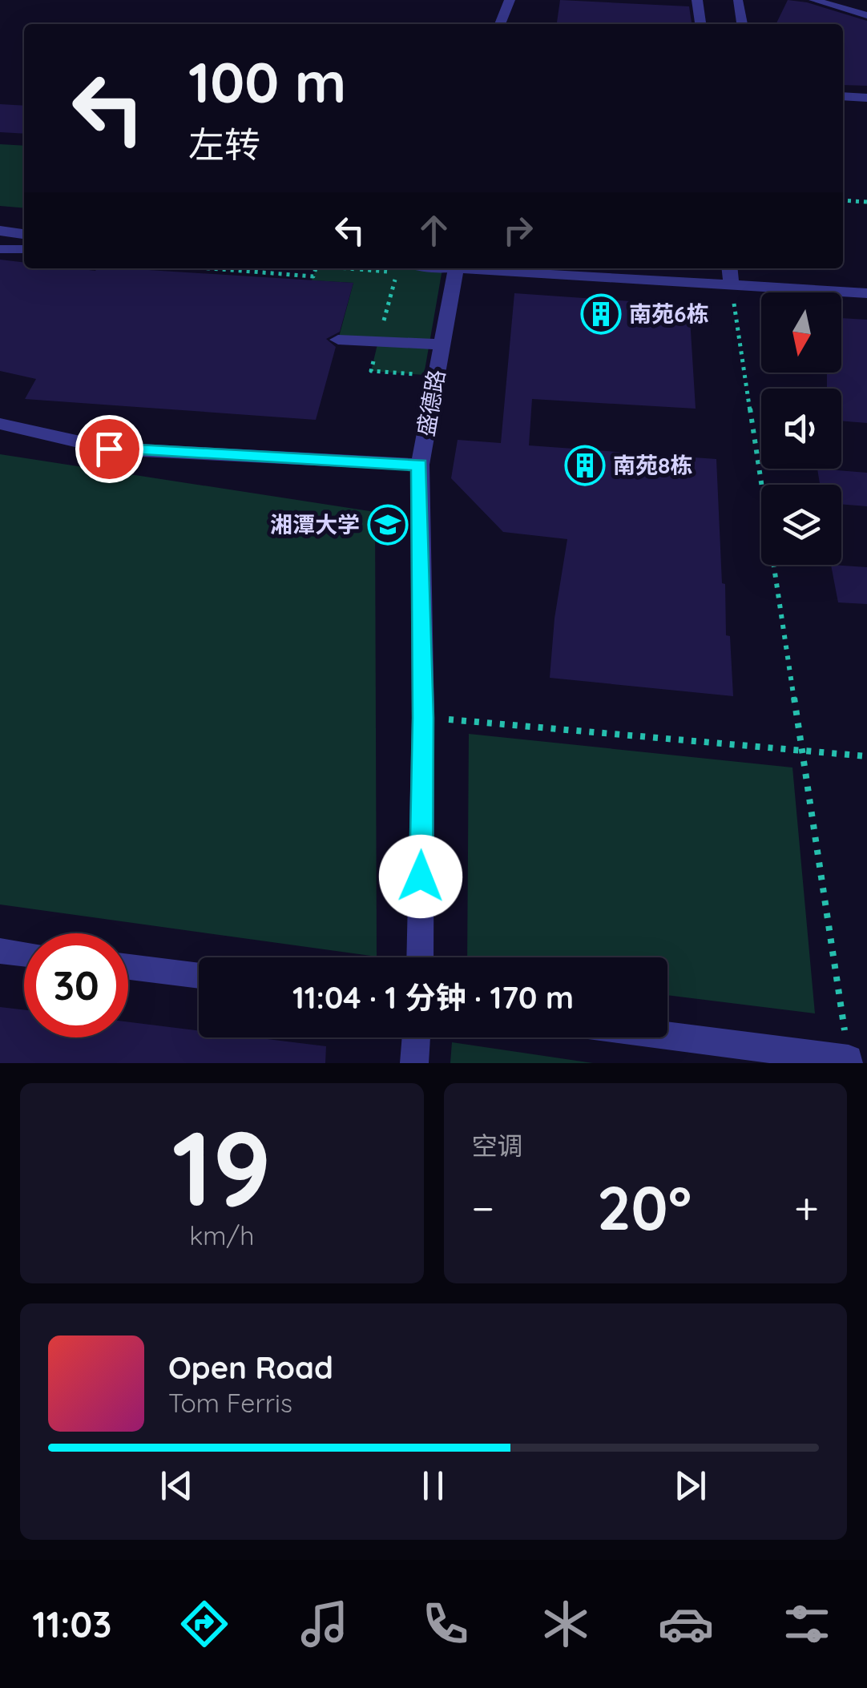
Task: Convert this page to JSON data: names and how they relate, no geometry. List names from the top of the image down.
{
  "streets": {
    "street": ["盛德路"]
  },
  "places": {
    "building": ["南苑6栋", "南苑8栋"],
    "school or university": ["湘潭大学"]
  },
  "north": "bottom",
  "page": {
    "turn": ["100 m", "左转"],
    "limit": "30",
    "trip": "11:04 · 1 分钟 · 170 m",
    "tile": [
      ["19", "km/h"],
      "空调"
    ],
    "heat": ["−", "20°", "+"],
    "song": ["Open Road", "Tom Ferris"],
    "tabs": "11:03"
  }
}
